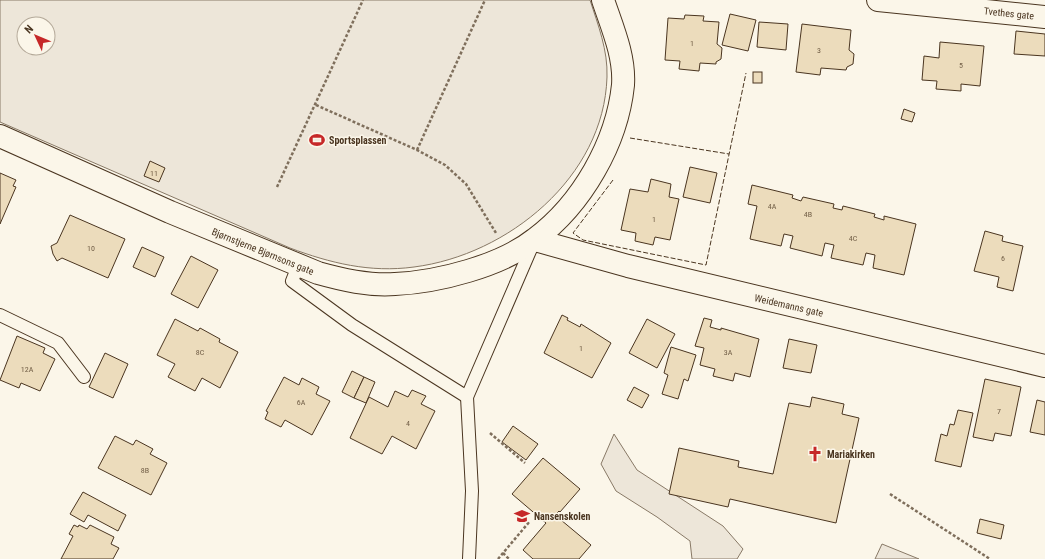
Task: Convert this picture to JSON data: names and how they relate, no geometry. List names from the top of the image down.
{
  "streets": {
    "street": ["Tvethes gate", "Bjørnstjerne Bjørnsons gate", "Weidemanns gate"]
  },
  "crossings": [
    ["Bjørnstjerne Bjørnsons gate", "Weidemanns gate"]
  ],
  "places": {
    "sports": ["Sportsplassen"],
    "church": ["Mariakirken"],
    "school or university": ["Nansenskolen"]
  },
  "house_numbers": [
    "1",
    "3",
    "5",
    "11",
    "4A",
    "4B",
    "1",
    "4C",
    "10",
    "6",
    "1",
    "8C",
    "3A",
    "12A",
    "6A",
    "7",
    "4",
    "8B"
  ],
  "north": "top left"
}
